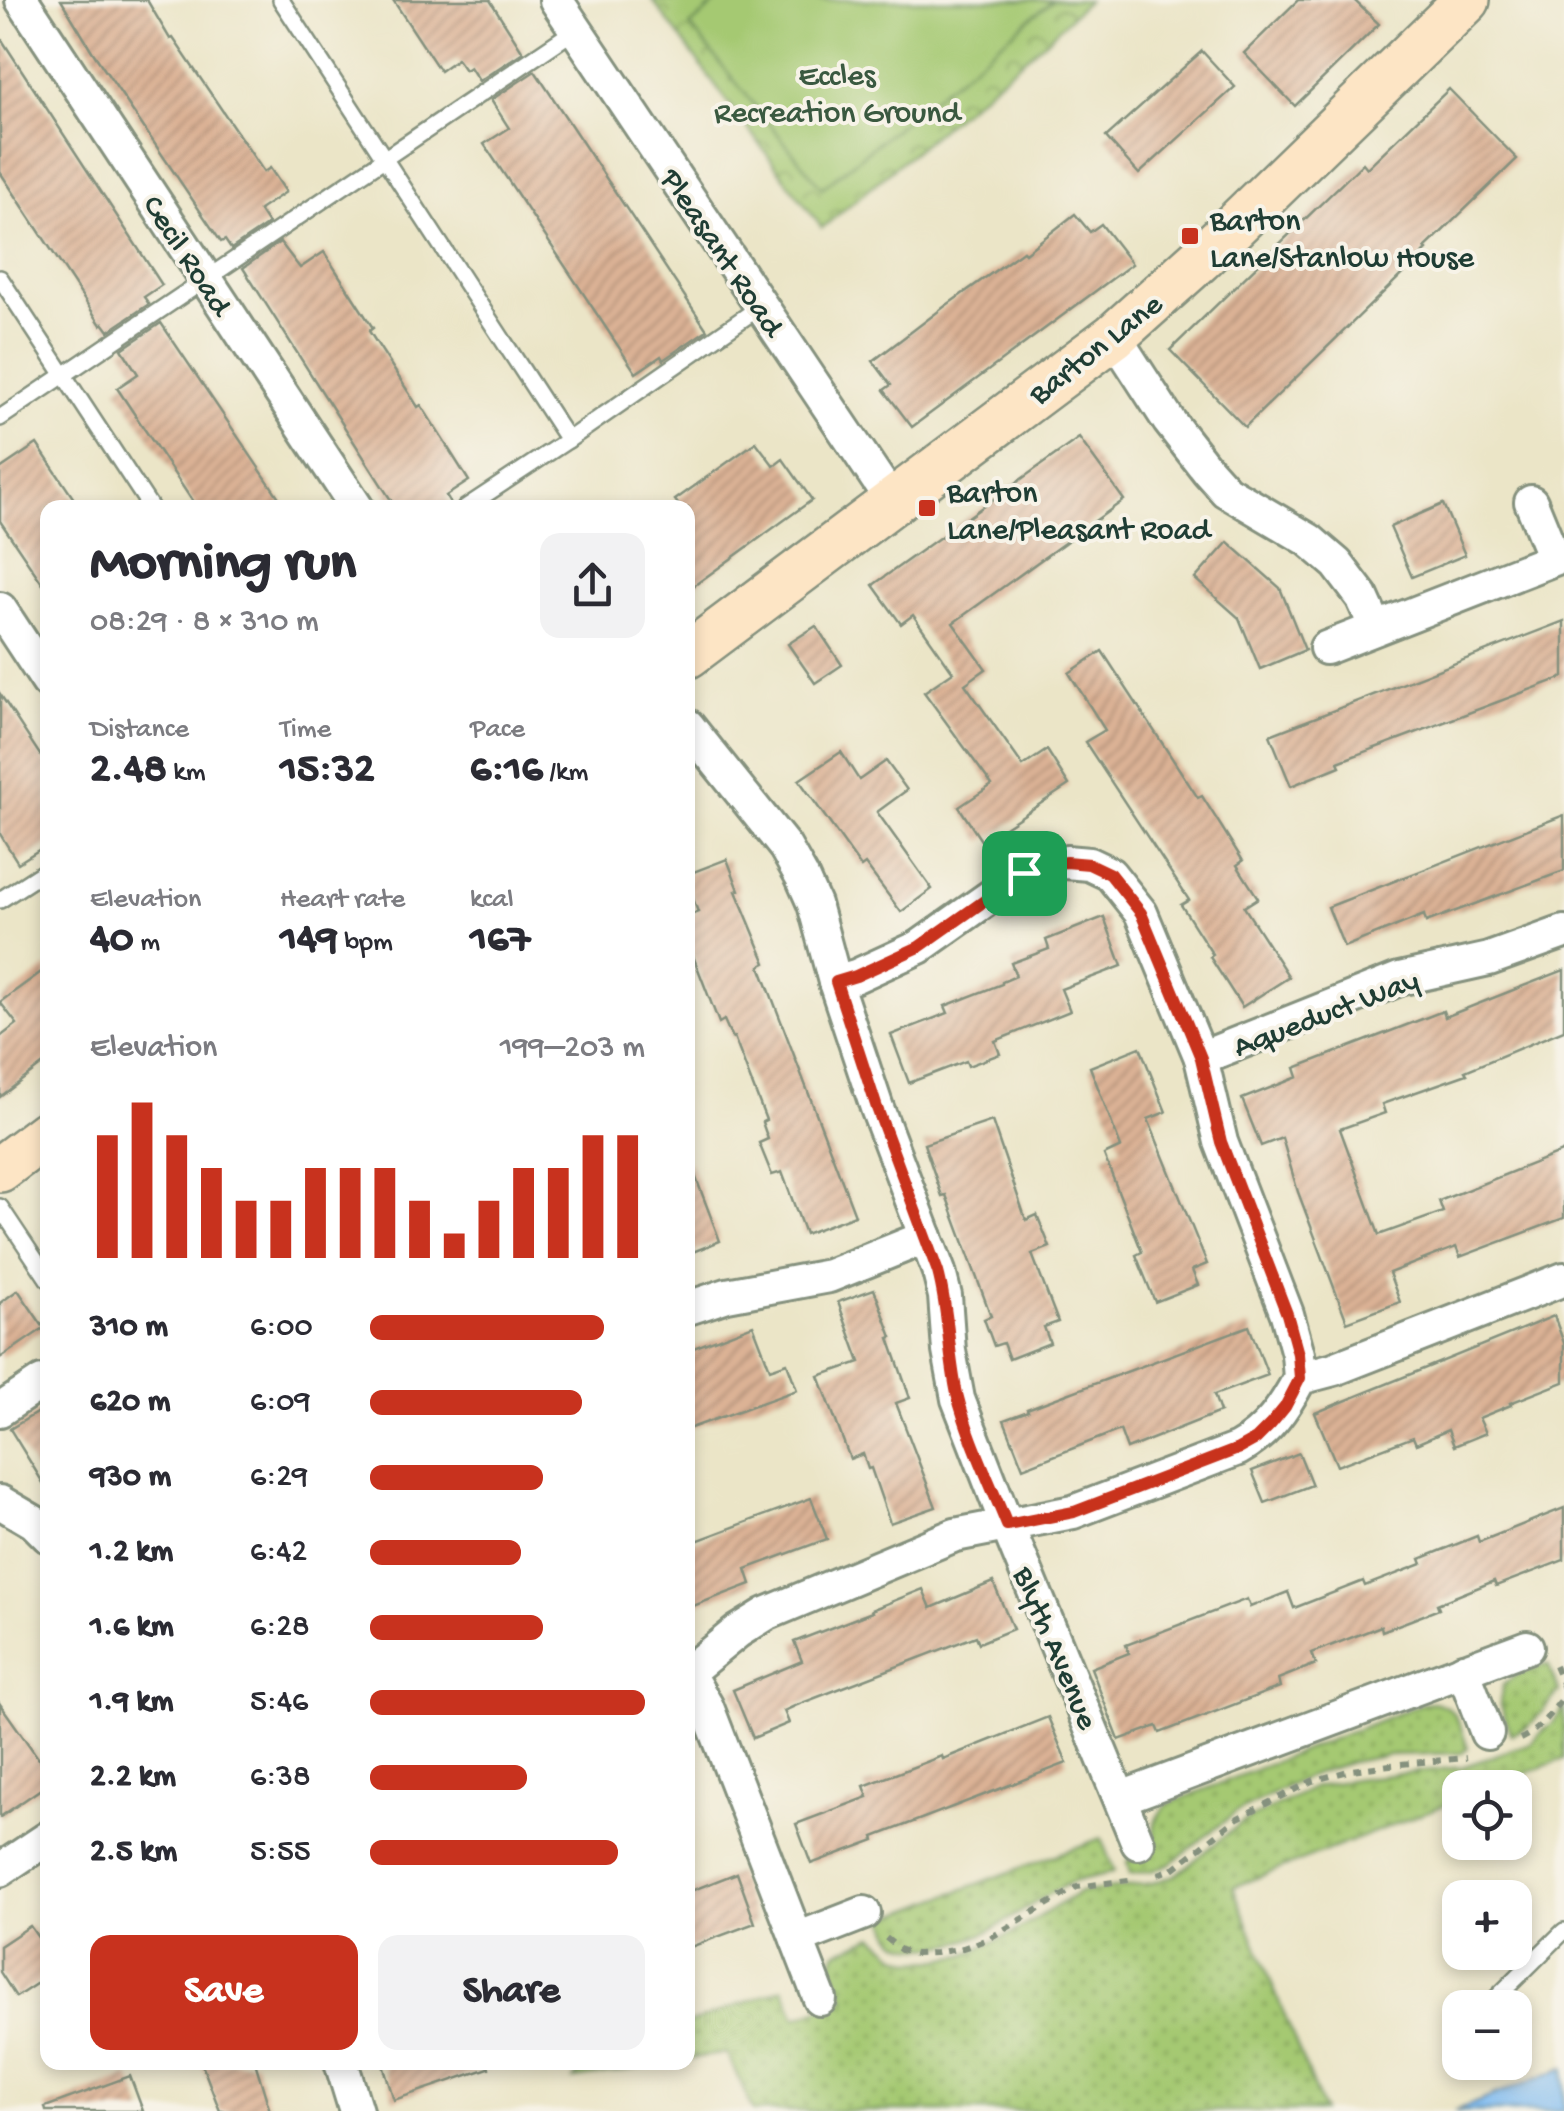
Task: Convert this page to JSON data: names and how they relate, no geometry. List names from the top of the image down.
{
  "streets": {
    "main road": ["Barton Lane"],
    "street": [
      "Pleasant Road",
      "Cecil Road",
      "Aqueduct Way",
      "Blyth Avenue"
    ]
  },
  "crossings": [
    ["Pleasant Road", "Barton Lane"]
  ],
  "parks": ["Eccles Recreation Ground"],
  "places": {
    "transit": ["Barton Lane/Stanlow House", "Barton Lane/Pleasant Road"]
  },
  "page": {
    "heading": ["Morning run", "08:29 · 8 × 310 m"],
    "stats": [
      ["Distance", "2.48 km"],
      ["Time", "15:32"],
      ["Pace", "6:16 /km"],
      ["Elevation", "40 m"],
      ["Heart rate", "149 bpm"],
      ["kcal", "167"]
    ],
    "chart": ["Elevation", "199–203 m"],
    "list": [
      {
        "name": "310 m",
        "note": "6:00"
      },
      {
        "name": "620 m",
        "note": "6:09"
      },
      {
        "name": "930 m",
        "note": "6:29"
      },
      {
        "name": "1.2 km",
        "note": "6:42"
      },
      {
        "name": "1.6 km",
        "note": "6:28"
      },
      {
        "name": "1.9 km",
        "note": "5:46"
      },
      {
        "name": "2.2 km",
        "note": "6:38"
      },
      {
        "name": "2.5 km",
        "note": "5:55"
      }
    ],
    "map_buttons": ["+", "−"],
    "buttons": ["Save", "Share"]
  }
}
